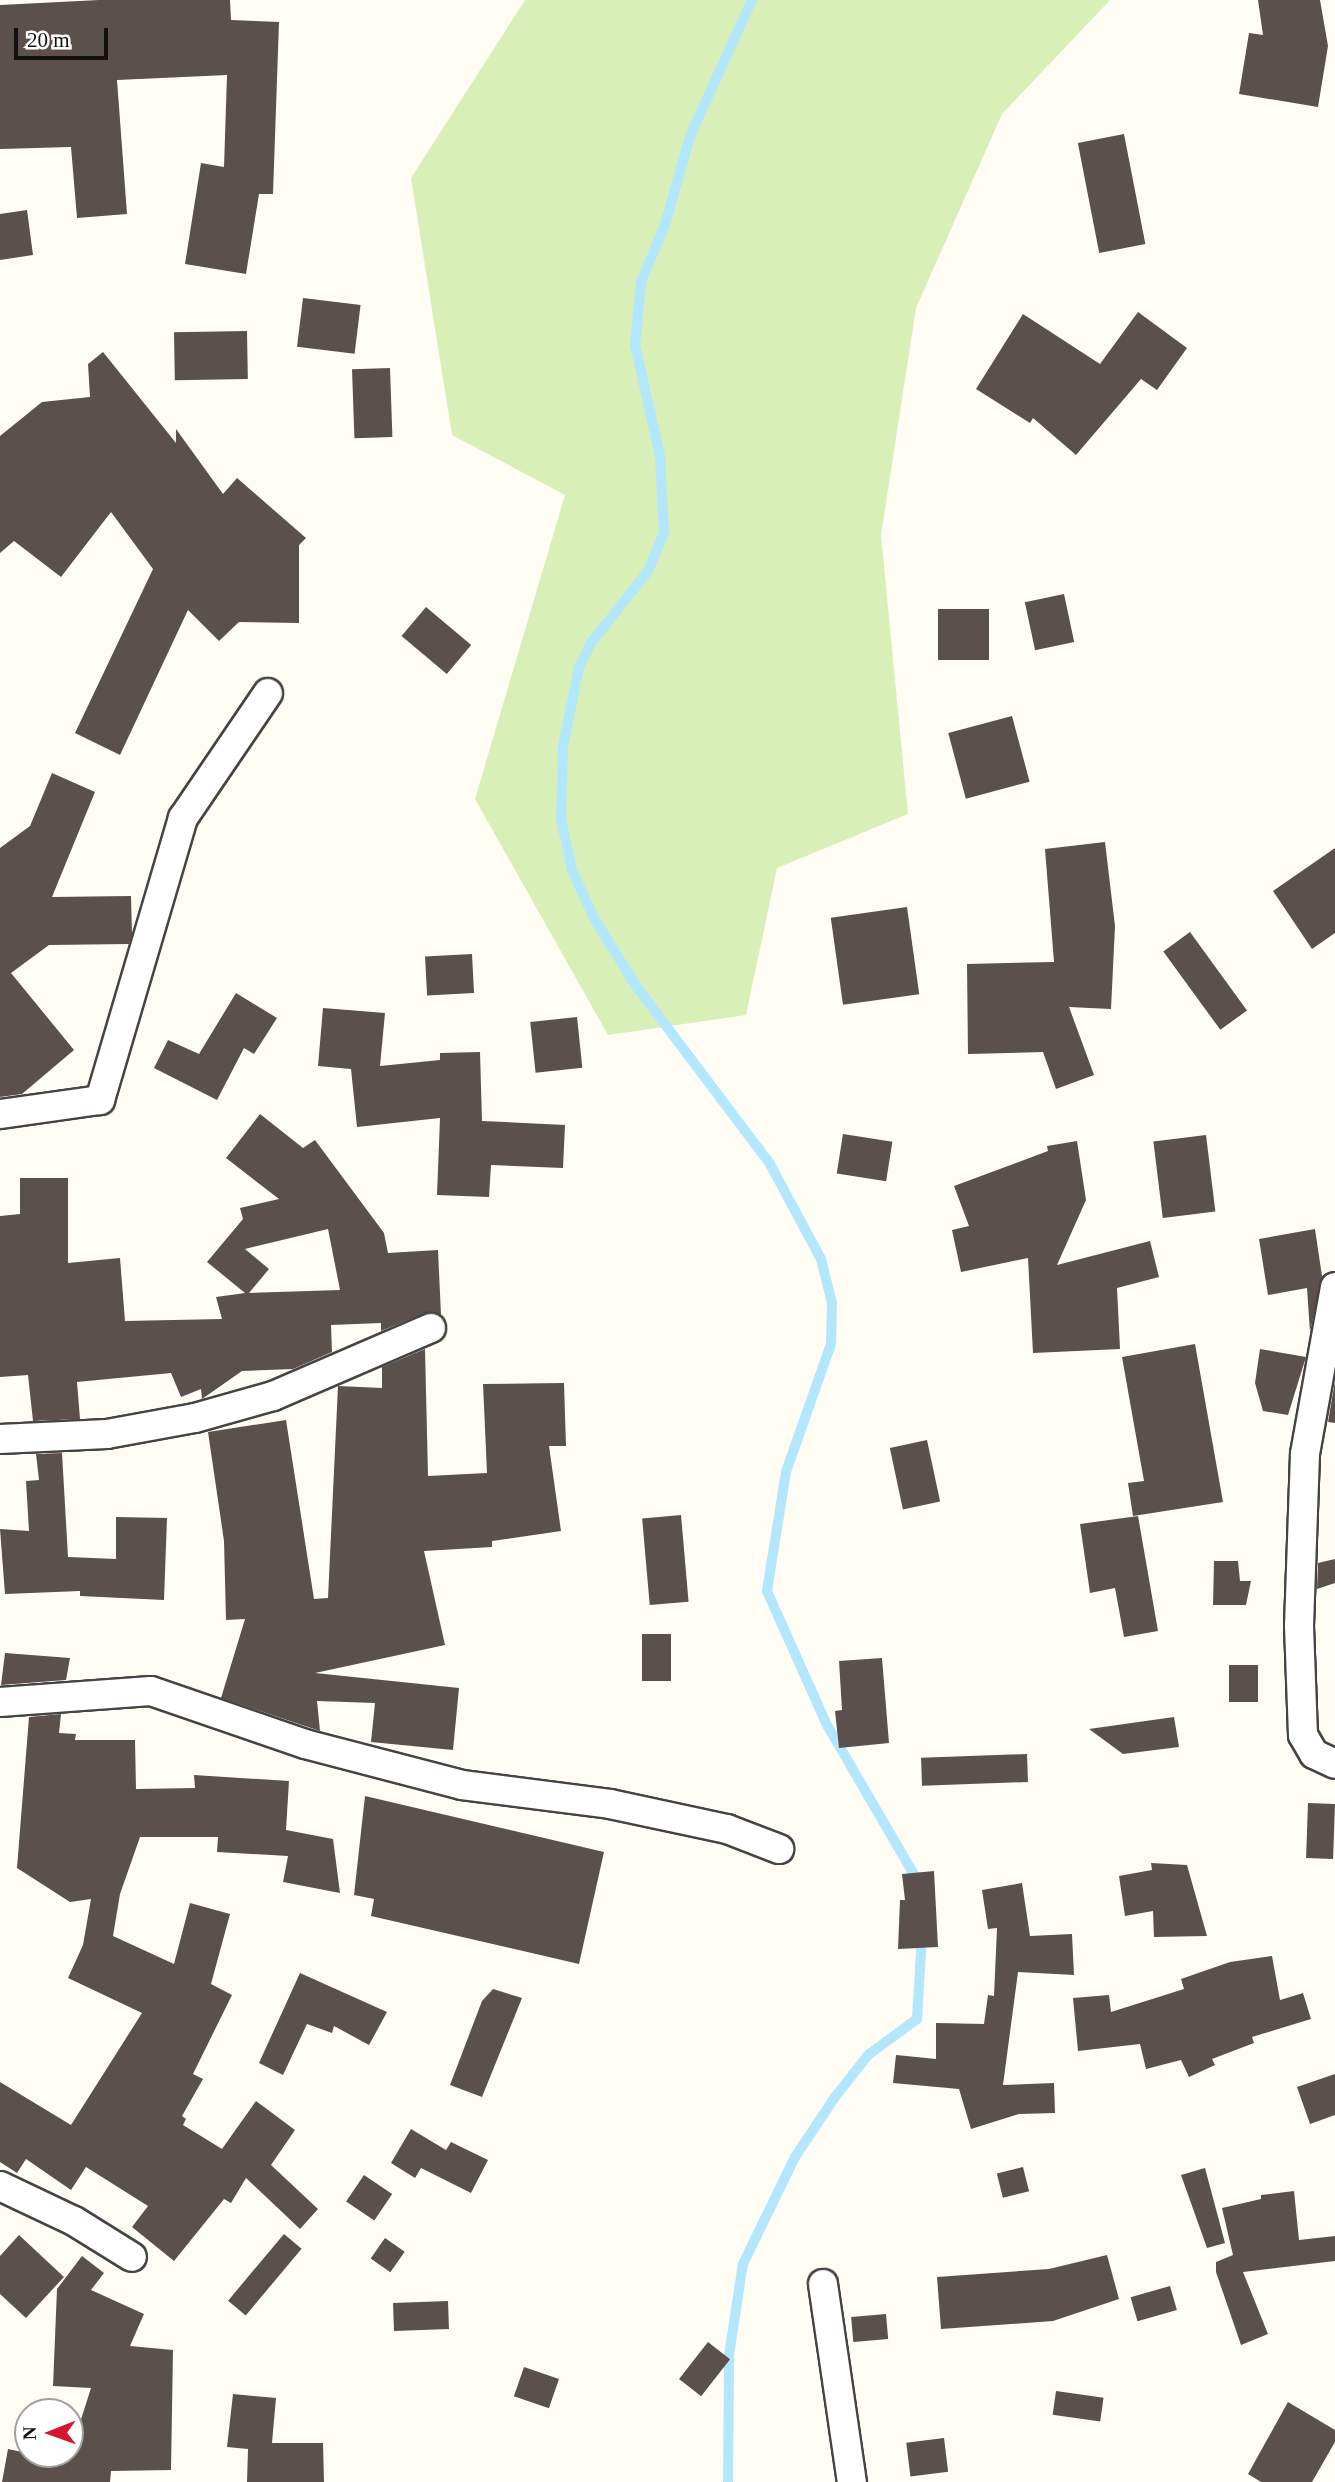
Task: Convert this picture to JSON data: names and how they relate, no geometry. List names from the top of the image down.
{
  "scale_bar": "20 m",
  "north": "left"
}
